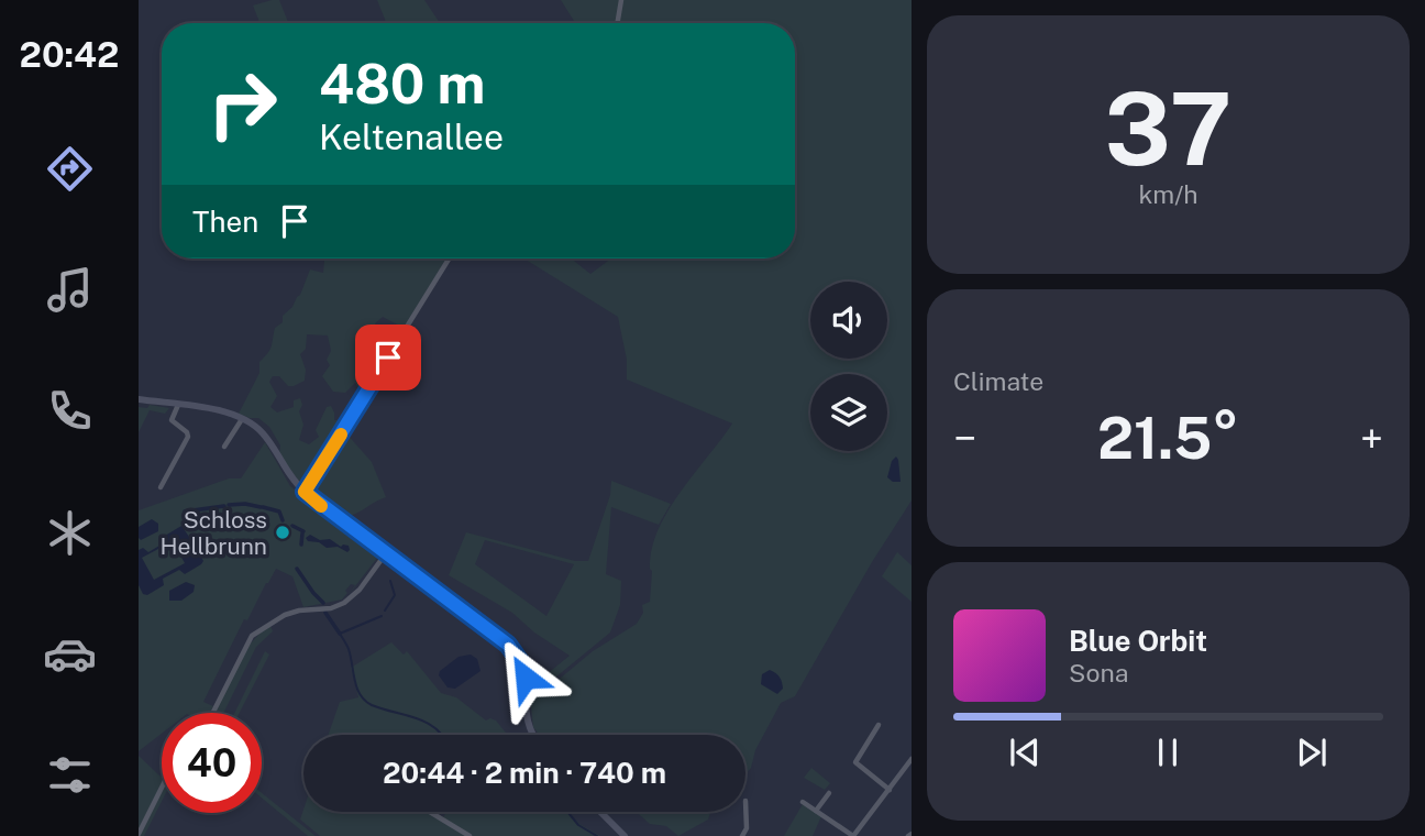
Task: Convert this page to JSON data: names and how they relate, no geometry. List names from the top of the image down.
{
  "places": ["Schloss Hellbrunn"],
  "page": {
    "tabs": "20:42",
    "tile": [
      ["37", "km/h"],
      "Climate"
    ],
    "turn": ["480 m", "Keltenallee"],
    "then": "Then",
    "heat": ["−", "21.5°", "+"],
    "song": ["Blue Orbit", "Sona"],
    "limit": "40",
    "trip": "20:44 · 2 min · 740 m"
  }
}
